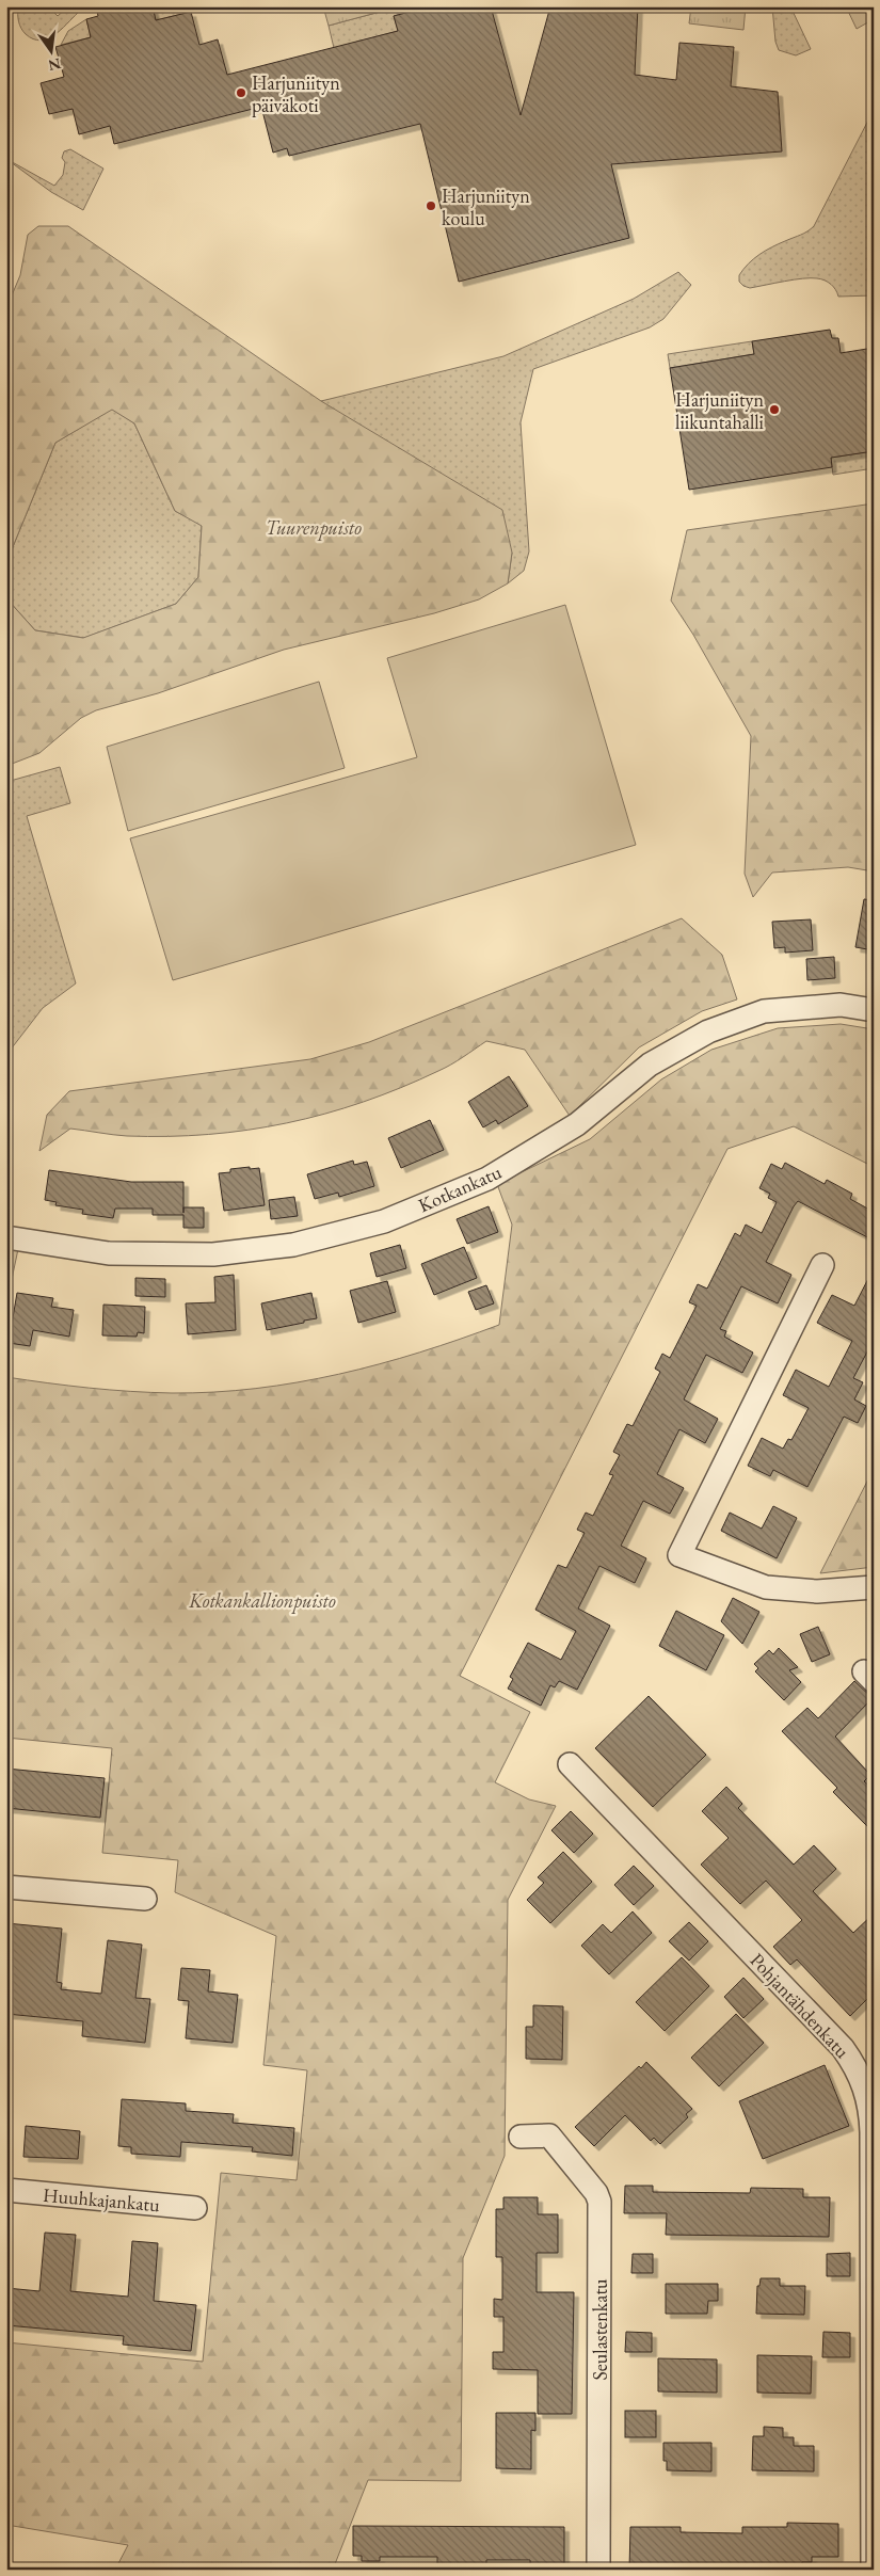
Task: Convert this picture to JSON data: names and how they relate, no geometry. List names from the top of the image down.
{
  "streets": {
    "street": [
      "Kotkankatu",
      "Pohjantähdenkatu",
      "Huuhkajankatu",
      "Seulastenkatu"
    ]
  },
  "parks": ["Tuurenpuisto", "Kotkankallionpuisto"],
  "places": ["Harjuniityn päiväkoti", "Harjuniityn koulu", "Harjuniityn liikuntahalli"],
  "north": "bottom"
}
